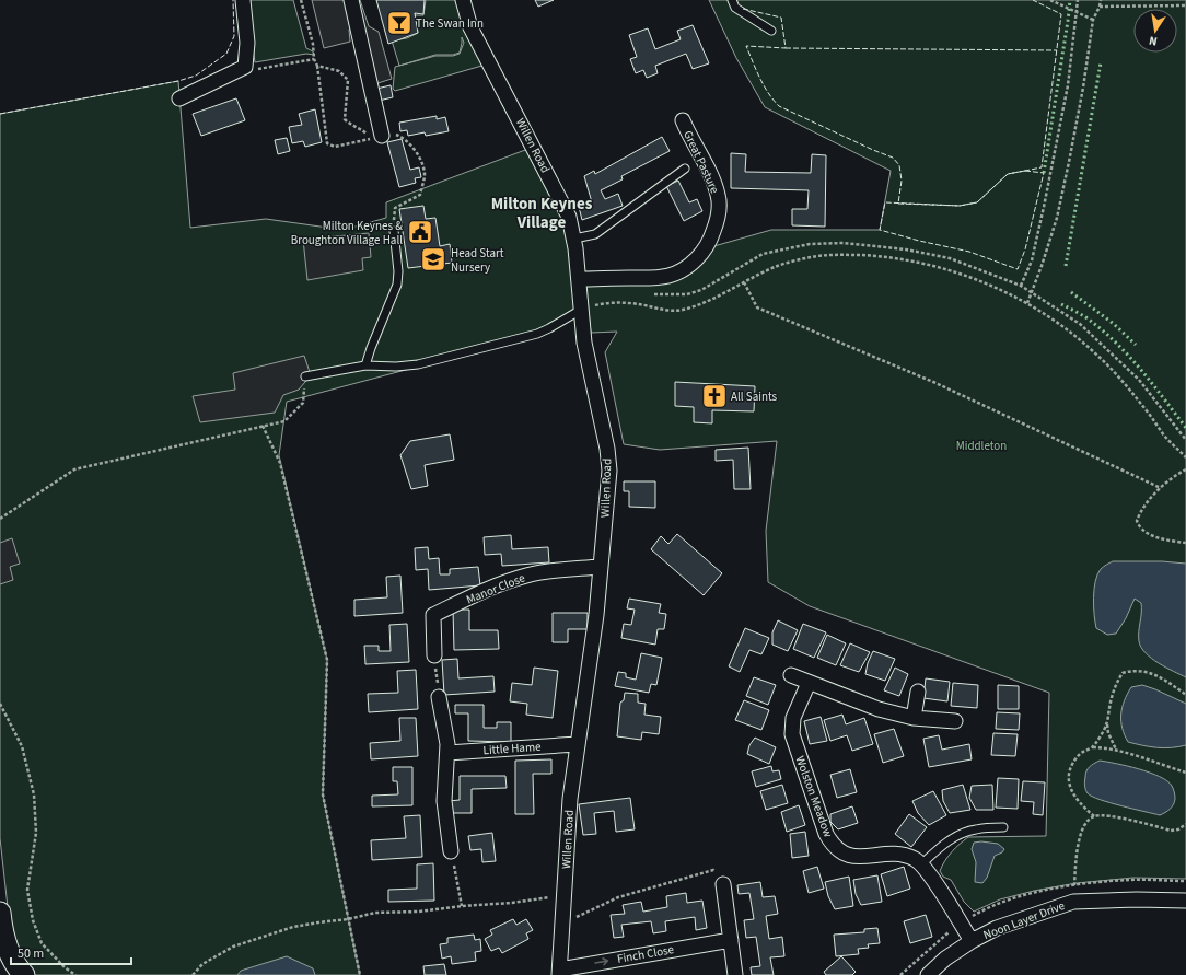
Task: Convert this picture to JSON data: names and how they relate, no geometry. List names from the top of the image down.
{
  "streets": {
    "street": [
      "Willen Road",
      "Great Pasture",
      "Manor Close",
      "Little Hame",
      "Wolston Meadow",
      "Noon Layer Drive",
      "Finch Close"
    ]
  },
  "crossings": [
    ["Willen Road", "Great Pasture"],
    ["Willen Road", "Manor Close"],
    ["Willen Road", "Little Hame"],
    ["Willen Road", "Finch Close"],
    ["Wolston Meadow", "Noon Layer Drive"]
  ],
  "one_way": ["Finch Close"],
  "districts": ["Milton Keynes Village"],
  "parks": ["Middleton"],
  "places": {
    "bar": ["The Swan Inn"],
    "public building": ["Milton Keynes & Broughton Village Hall"],
    "school or university": ["Head Start Nursery"],
    "church": ["All Saints"]
  },
  "scale_bar": "50 m",
  "north": "bottom"
}
